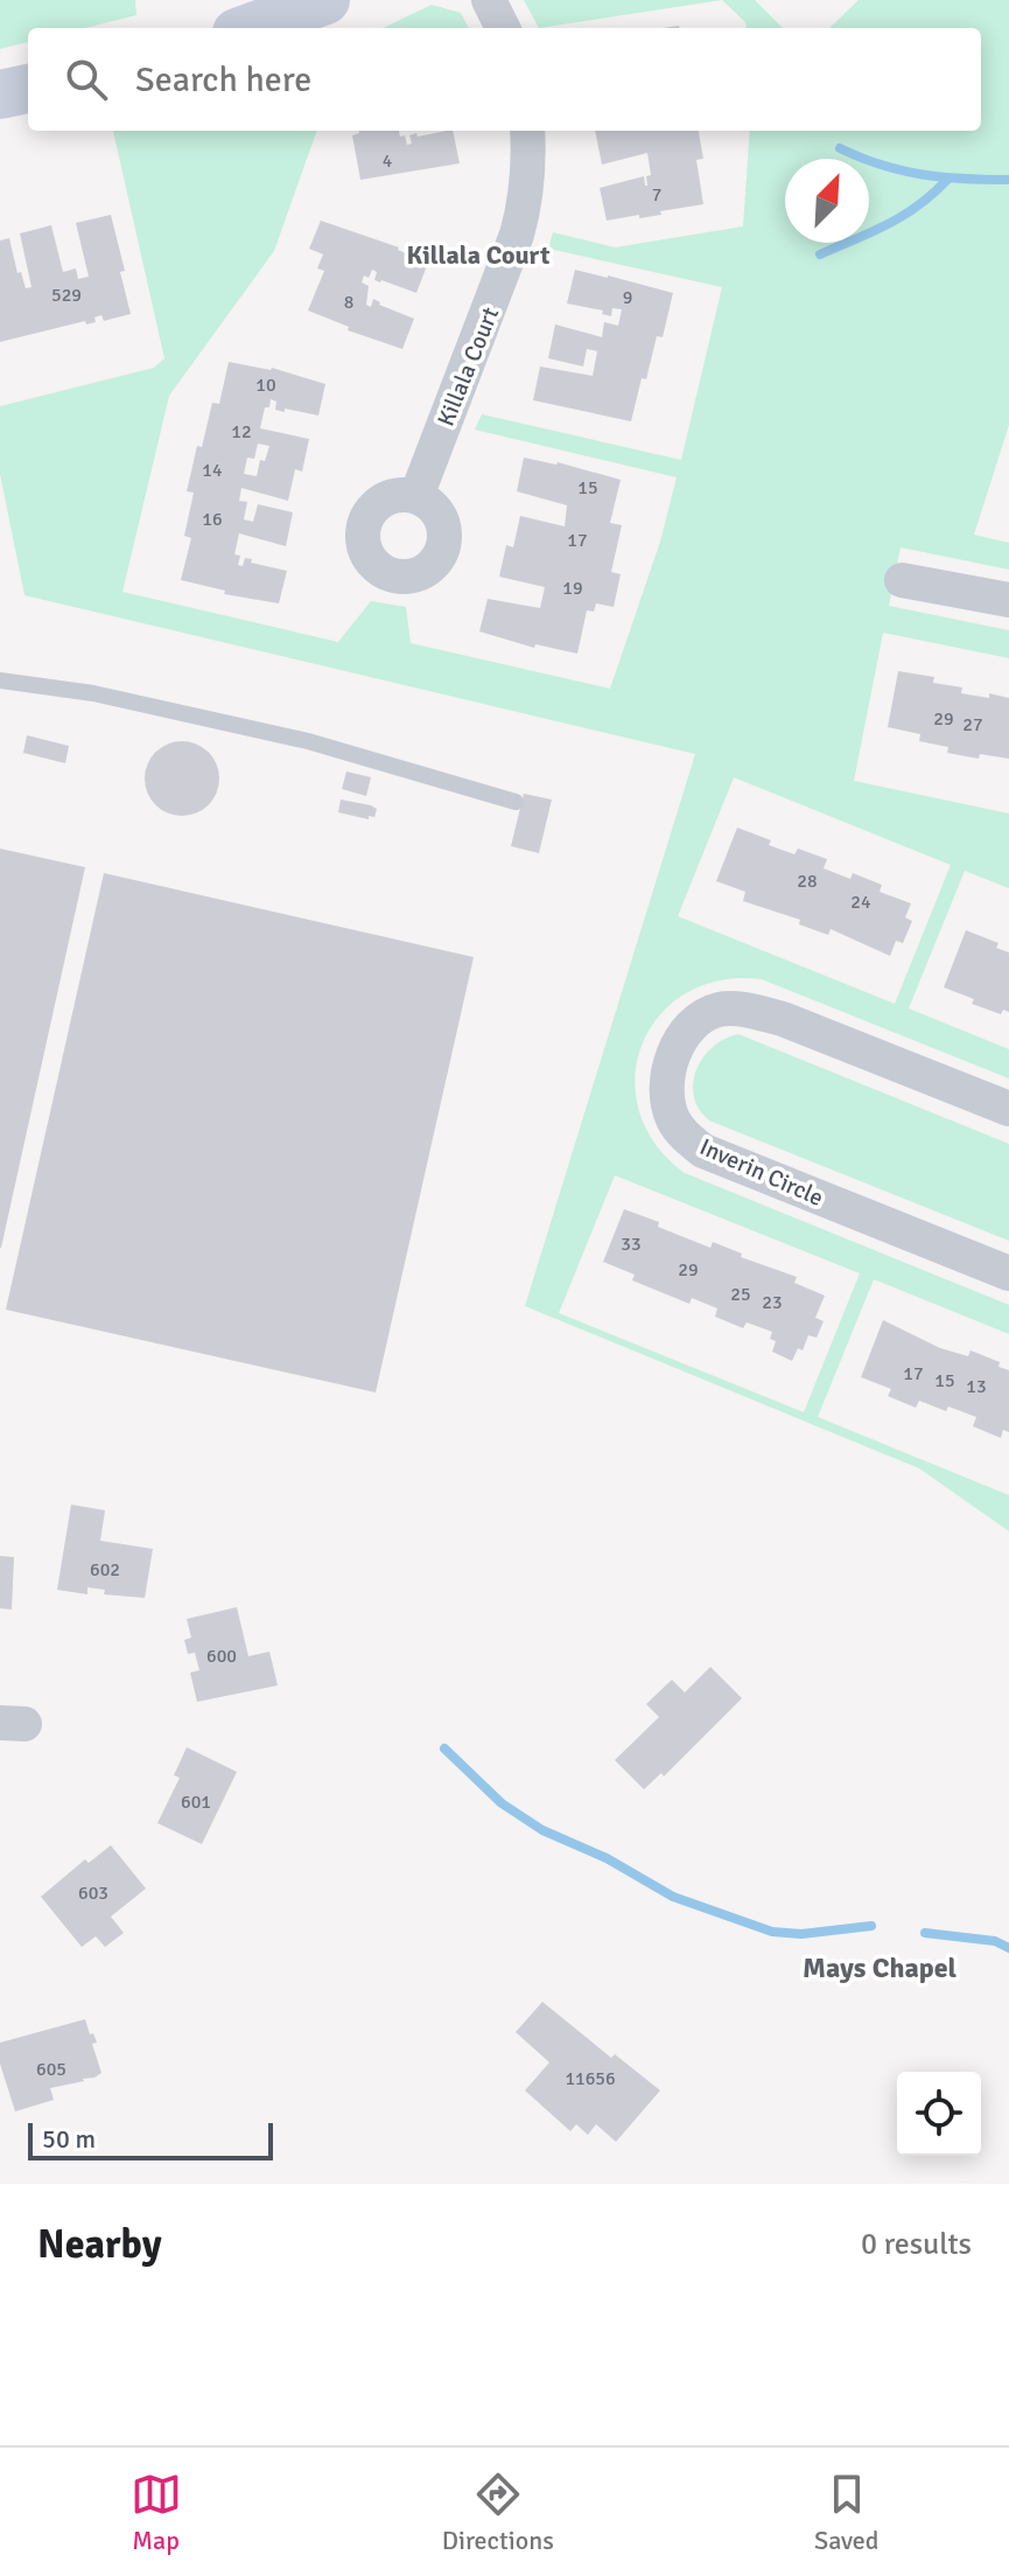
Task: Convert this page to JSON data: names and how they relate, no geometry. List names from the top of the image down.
{
  "streets": {
    "street": ["Killala Court", "Inverin Circle"]
  },
  "districts": ["Killala Court", "Mays Chapel"],
  "house_numbers": [
    "4",
    "7",
    "529",
    "9",
    "8",
    "10",
    "12",
    "14",
    "15",
    "16",
    "17",
    "19",
    "29",
    "27",
    "28",
    "24",
    "33",
    "29",
    "25",
    "23",
    "17",
    "15",
    "13",
    "602",
    "600",
    "601",
    "603",
    "605",
    "11656"
  ],
  "scale_bar": "50 m",
  "north": "top right",
  "page": {
    "search": "Search here",
    "scale": "50 m",
    "heading": ["Nearby", "0 results"],
    "nav": ["Map", "Directions", "Saved"]
  }
}
